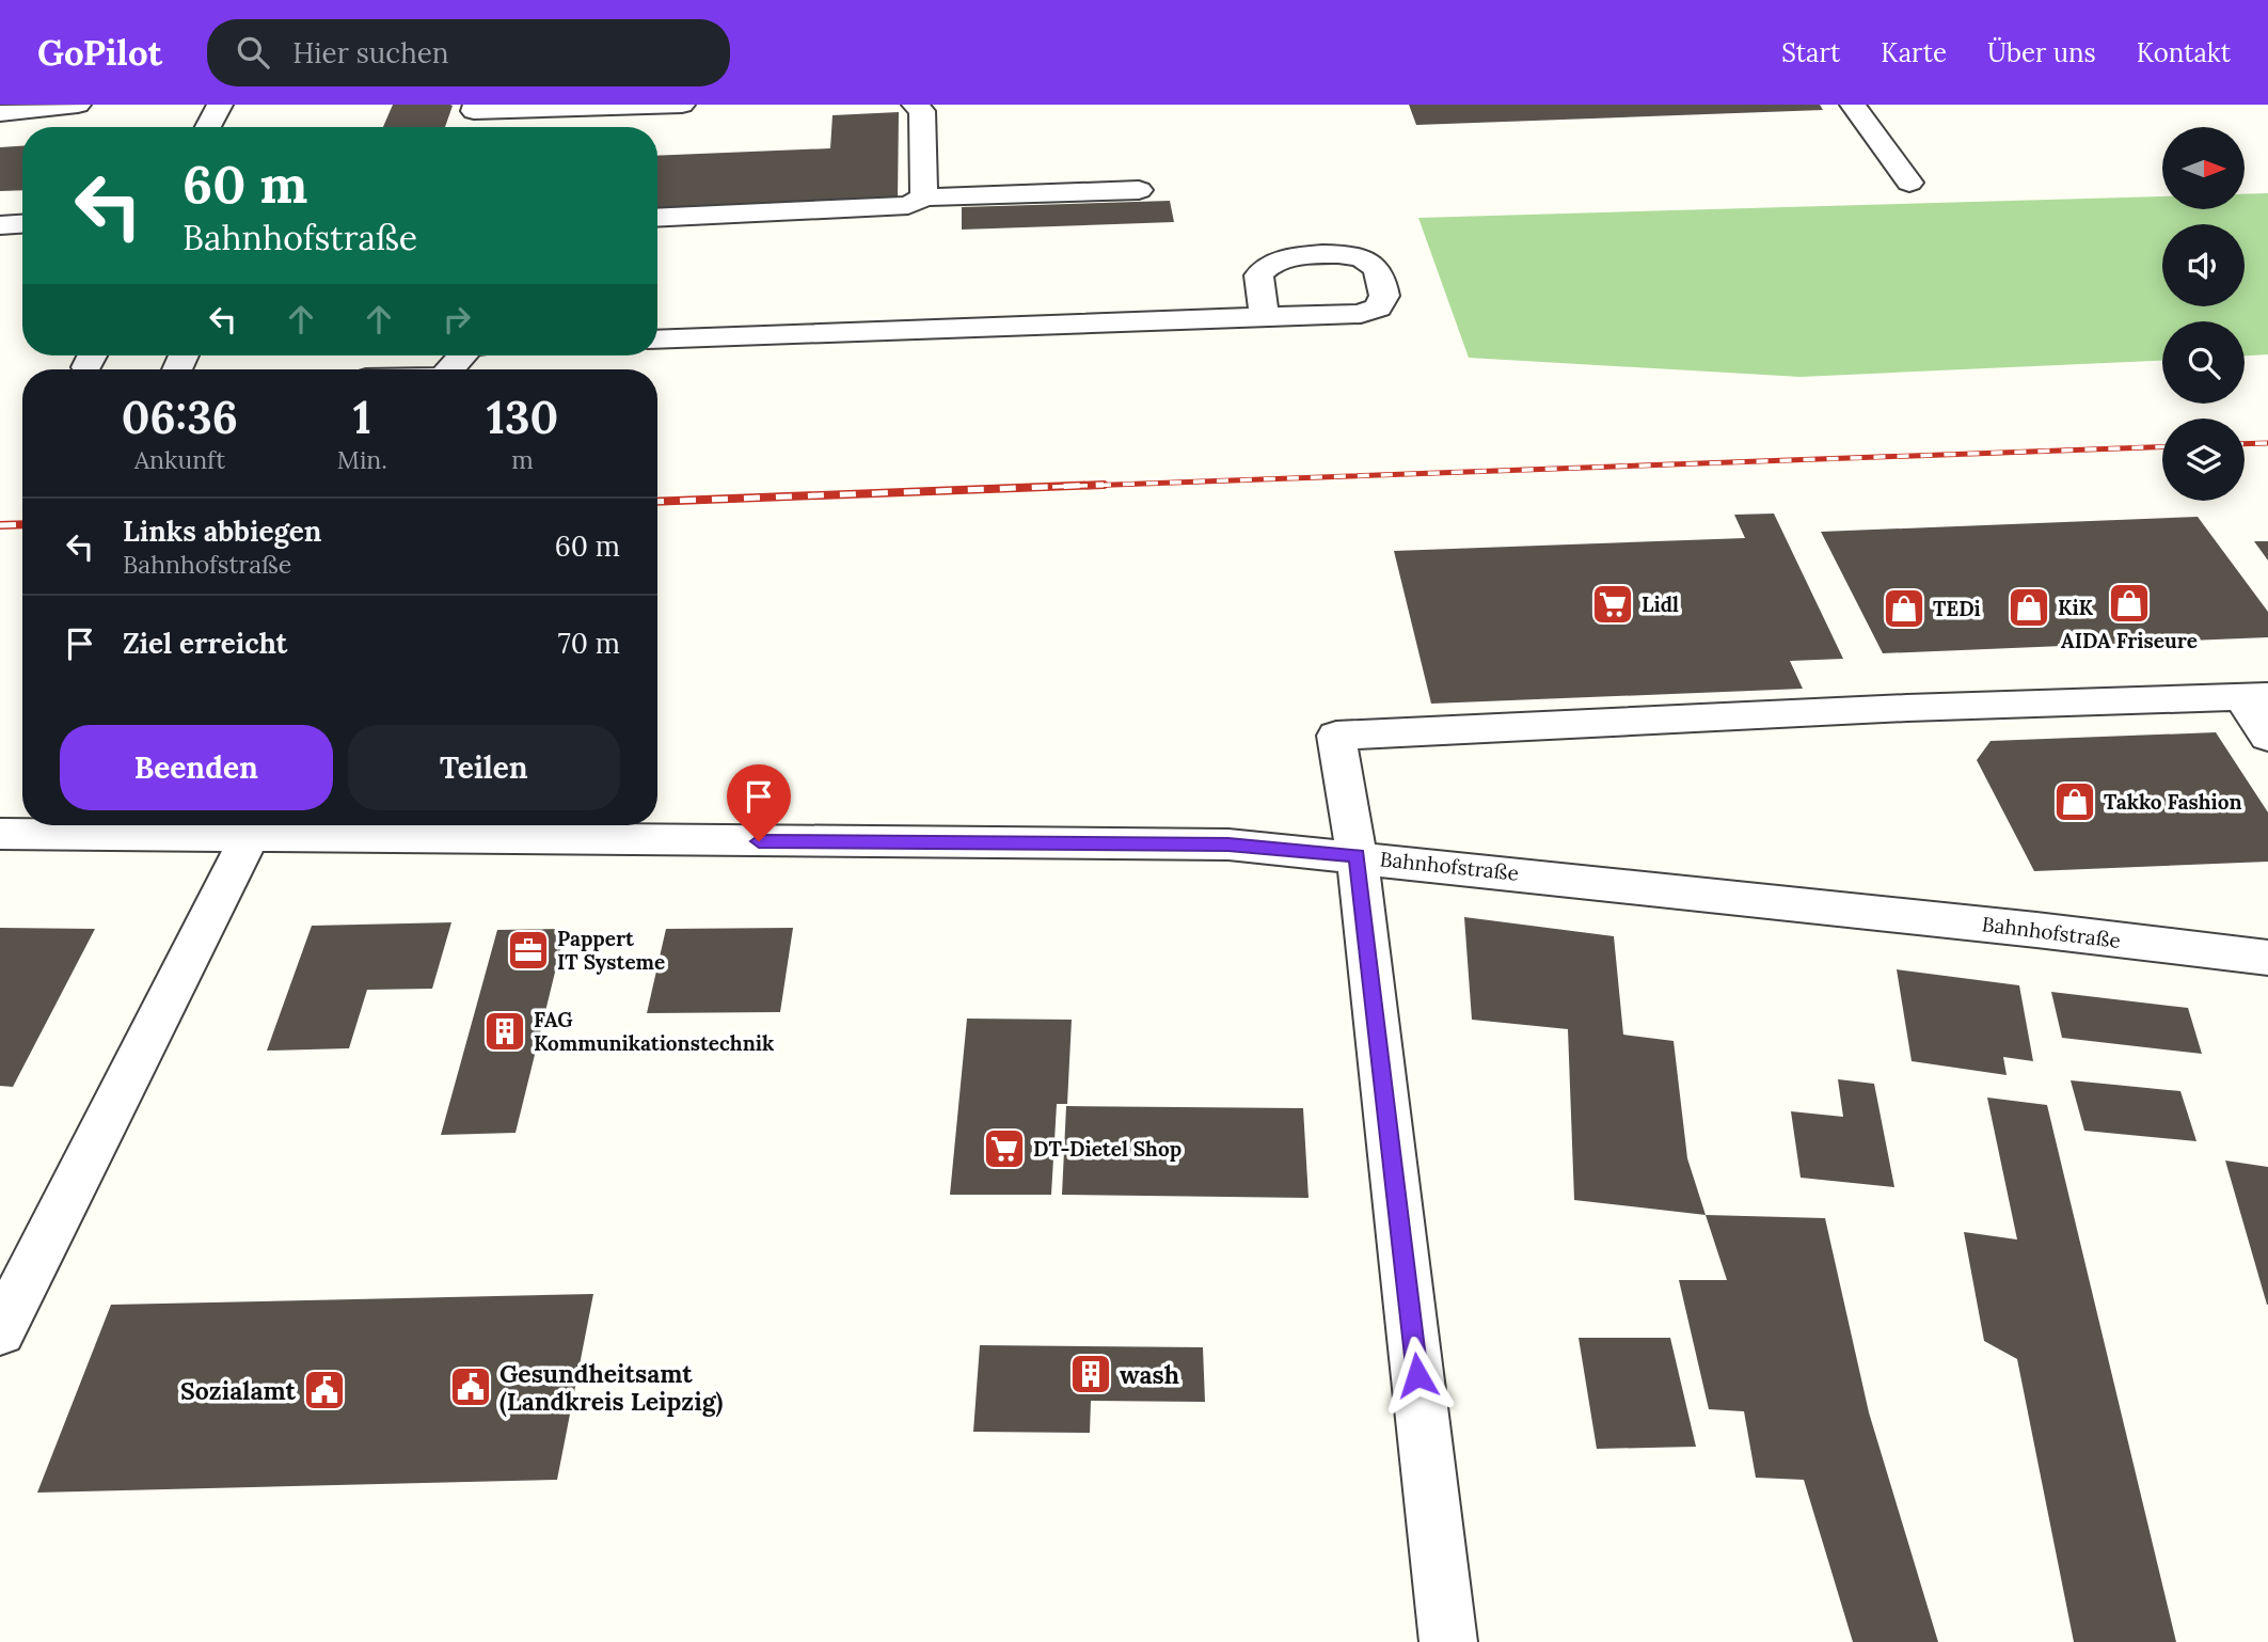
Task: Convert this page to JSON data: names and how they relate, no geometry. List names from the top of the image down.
{
  "streets": {
    "street": ["Bahnhofstraße"]
  },
  "places": {
    "shop": [
      "AIDA Friseure",
      "KiK",
      "TEDi",
      "Takko Fashion"
    ],
    "supermarket": ["Lidl", "DT-Dietel Shop"],
    "office": ["Pappert IT Systeme"],
    "building": ["FAG Kommunikationstechnik", "wash"],
    "public building": ["Gesundheitsamt (Landkreis Leipzig)", "Sozialamt"]
  },
  "north": "right",
  "page": {
    "header": "GoPilot",
    "search": "Hier suchen",
    "nav": [
      "Start",
      "Karte",
      "Über uns",
      "Kontakt"
    ],
    "turn": ["60 m", "Bahnhofstraße"],
    "eta": [
      "06:36",
      "Ankunft",
      "1",
      "Min.",
      "130",
      "m"
    ],
    "list": [
      {
        "name": "Links abbiegen",
        "note": "Bahnhofstraße",
        "value": "60 m"
      },
      {
        "name": "Ziel erreicht",
        "value": "70 m"
      }
    ],
    "buttons": ["Beenden", "Teilen"]
  }
}
